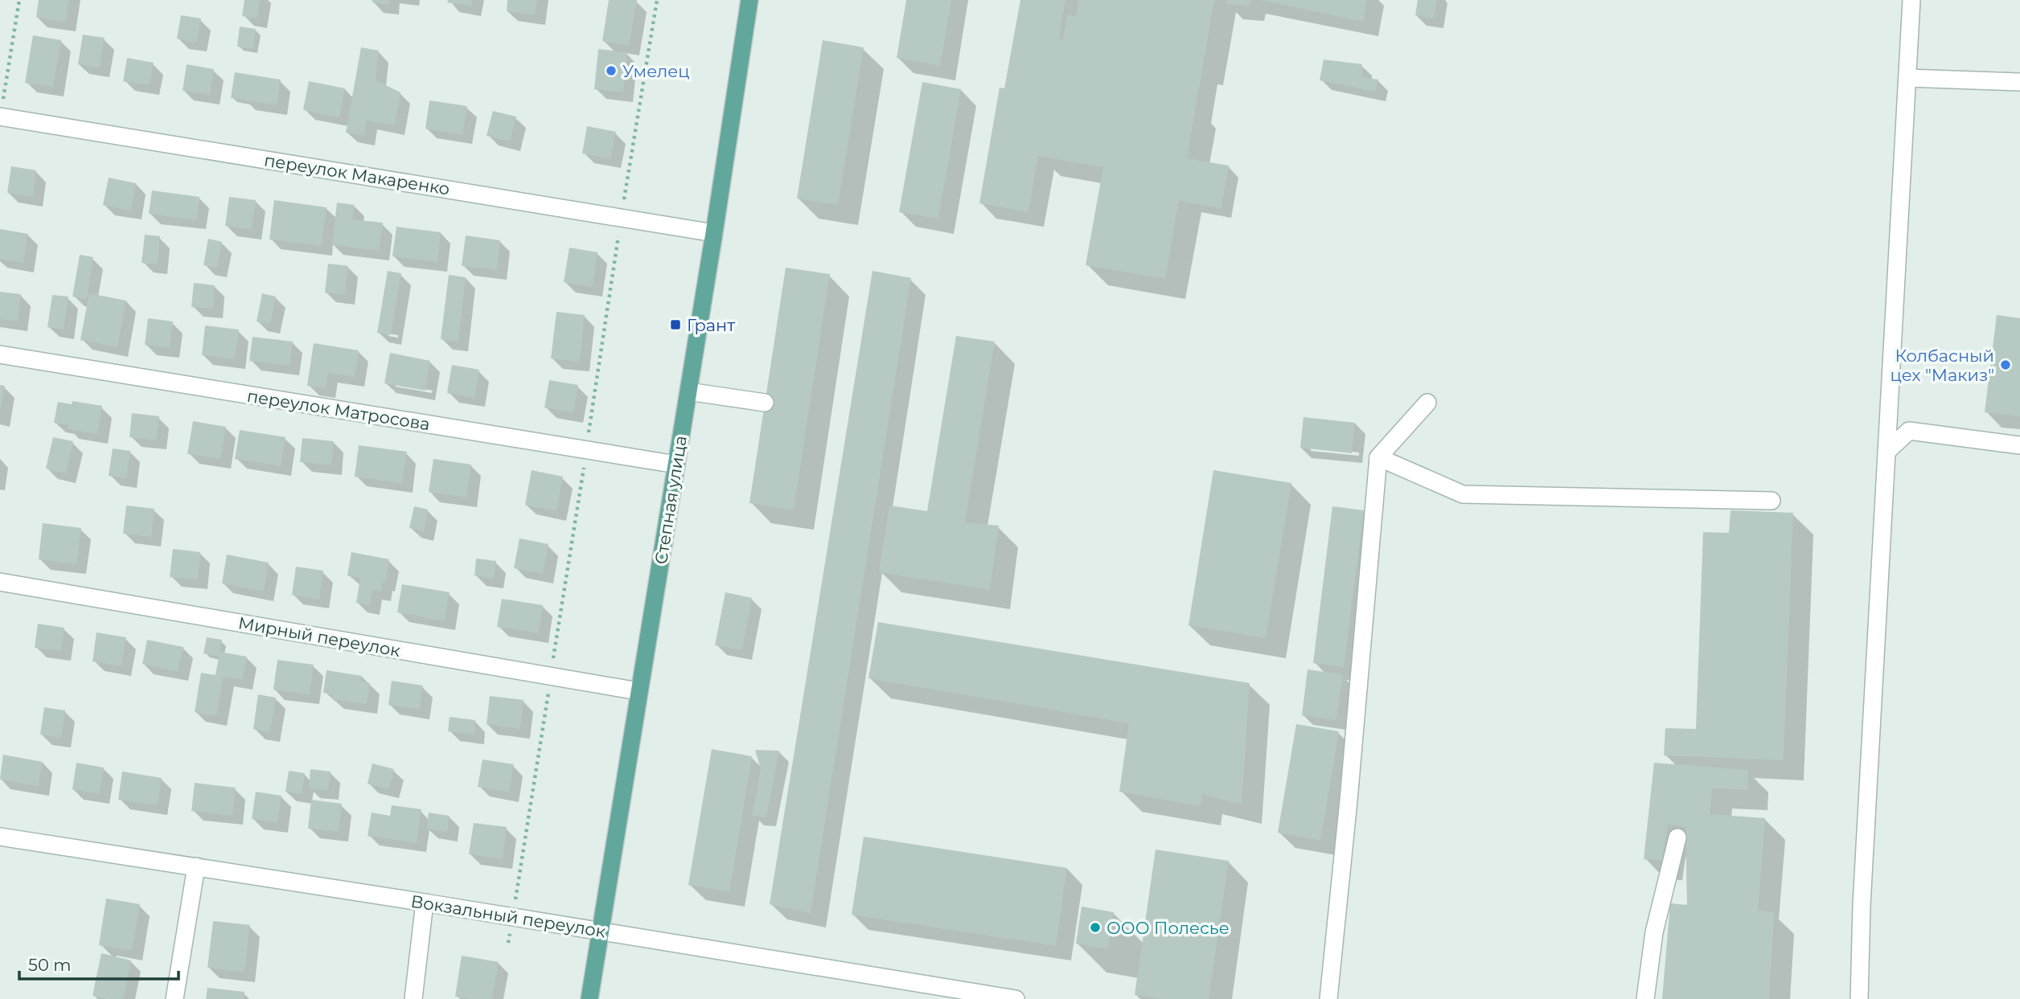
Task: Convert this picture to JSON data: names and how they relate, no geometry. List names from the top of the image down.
{
  "streets": {
    "main road": ["Степная улица"],
    "street": [
      "переулок Макаренко",
      "переулок Матросова",
      "Мирный переулок",
      "Вокзальный переулок"
    ]
  },
  "crossings": [
    ["переулок Макаренко", "Степная улица"],
    ["переулок Матросова", "Степная улица"],
    ["Степная улица", "Мирный переулок"],
    ["Степная улица", "Вокзальный переулок"]
  ],
  "places": {
    "other": ["Умелец", "Колбасный цех \"Макиз\"", "ООО Полесье"],
    "transit": ["Грант"]
  },
  "scale_bar": "50 m"
}
